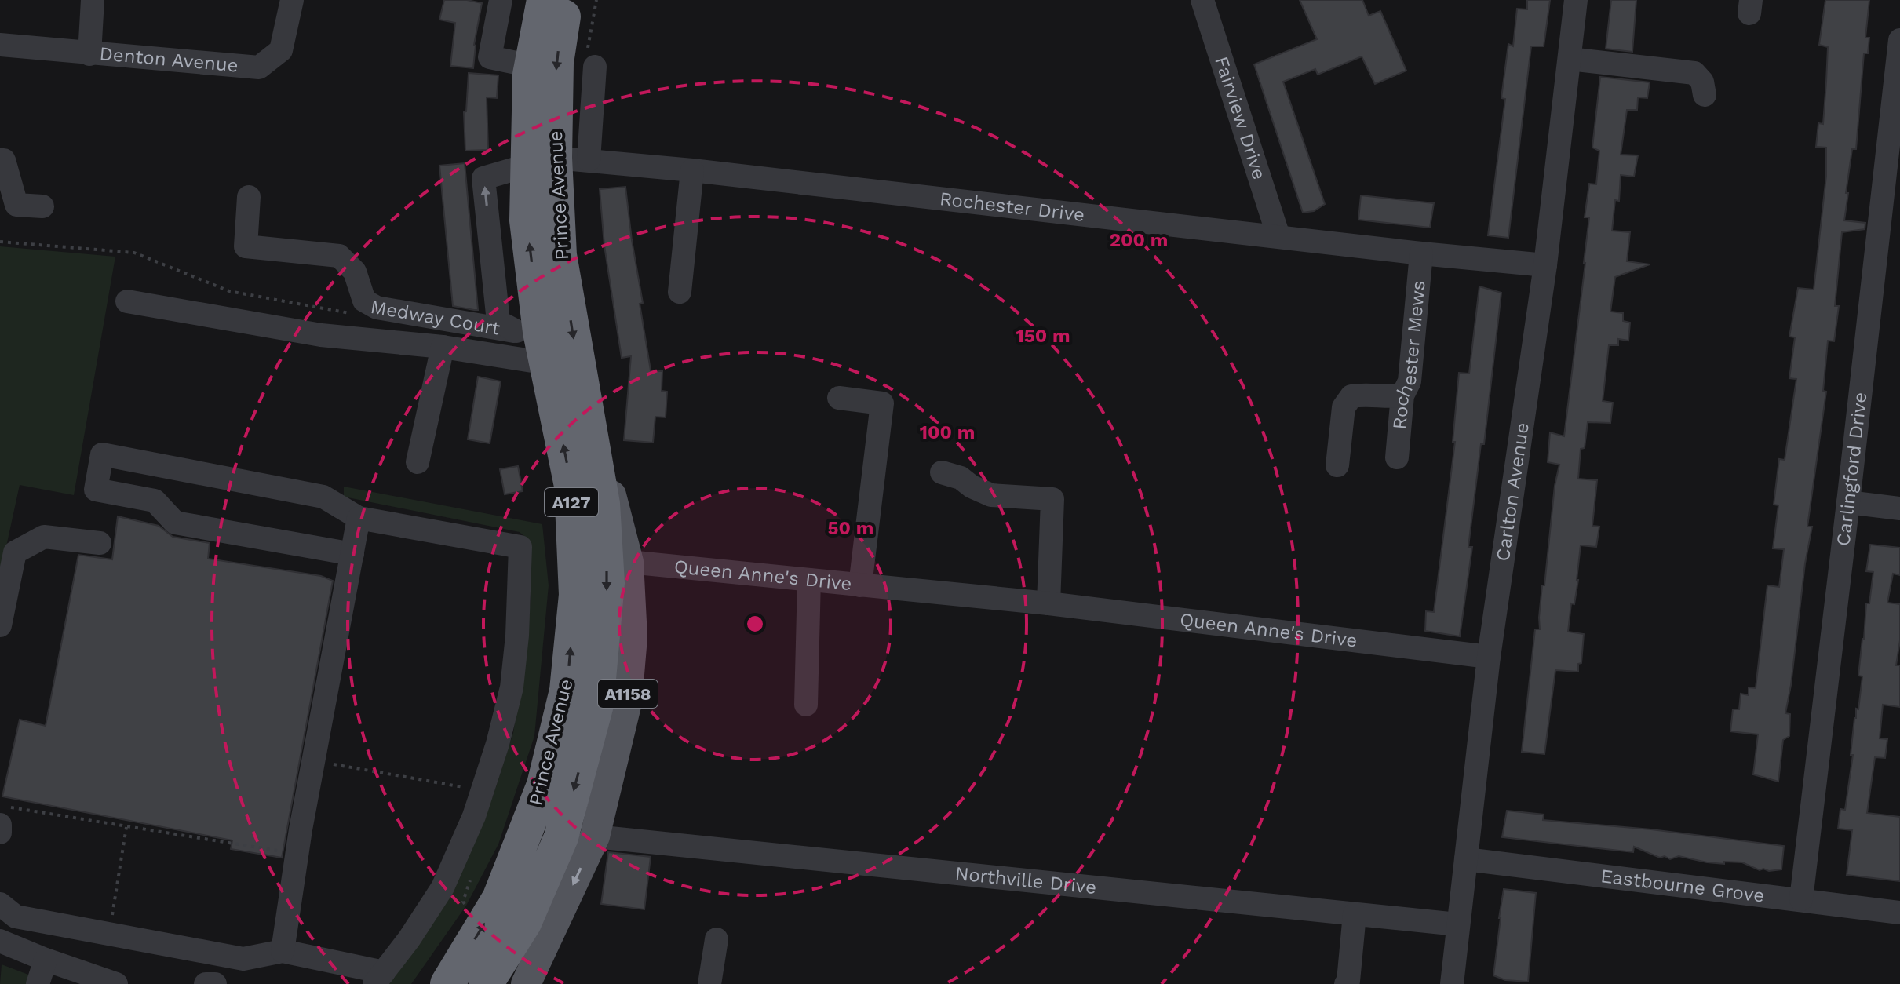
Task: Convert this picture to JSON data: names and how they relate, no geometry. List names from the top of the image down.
{
  "streets": {
    "highway": ["Prince Avenue", "A127"],
    "main road": ["A1158"],
    "street": [
      "Denton Avenue",
      "Fairview Drive",
      "Rochester Drive",
      "Medway Court",
      "Rochester Mews",
      "Carlingford Drive",
      "Carlton Avenue",
      "Queen Anne's Drive",
      "Northville Drive",
      "Eastbourne Grove"
    ]
  },
  "crossings": [
    ["Fairview Drive", "Rochester Drive"],
    ["Prince Avenue", "Rochester Drive"],
    ["Prince Avenue", "Medway Court"],
    ["Prince Avenue", "Queen Anne's Drive"],
    ["Prince Avenue", "Northville Drive"],
    ["Rochester Drive", "Rochester Mews"],
    ["Rochester Drive", "Carlton Avenue"],
    ["Carlingford Drive", "Eastbourne Grove"],
    ["Carlton Avenue", "Queen Anne's Drive"],
    ["Carlton Avenue", "Northville Drive"],
    ["Carlton Avenue", "Eastbourne Grove"]
  ],
  "rings": [
    "200 m",
    "150 m",
    "100 m",
    "50 m"
  ]
}
